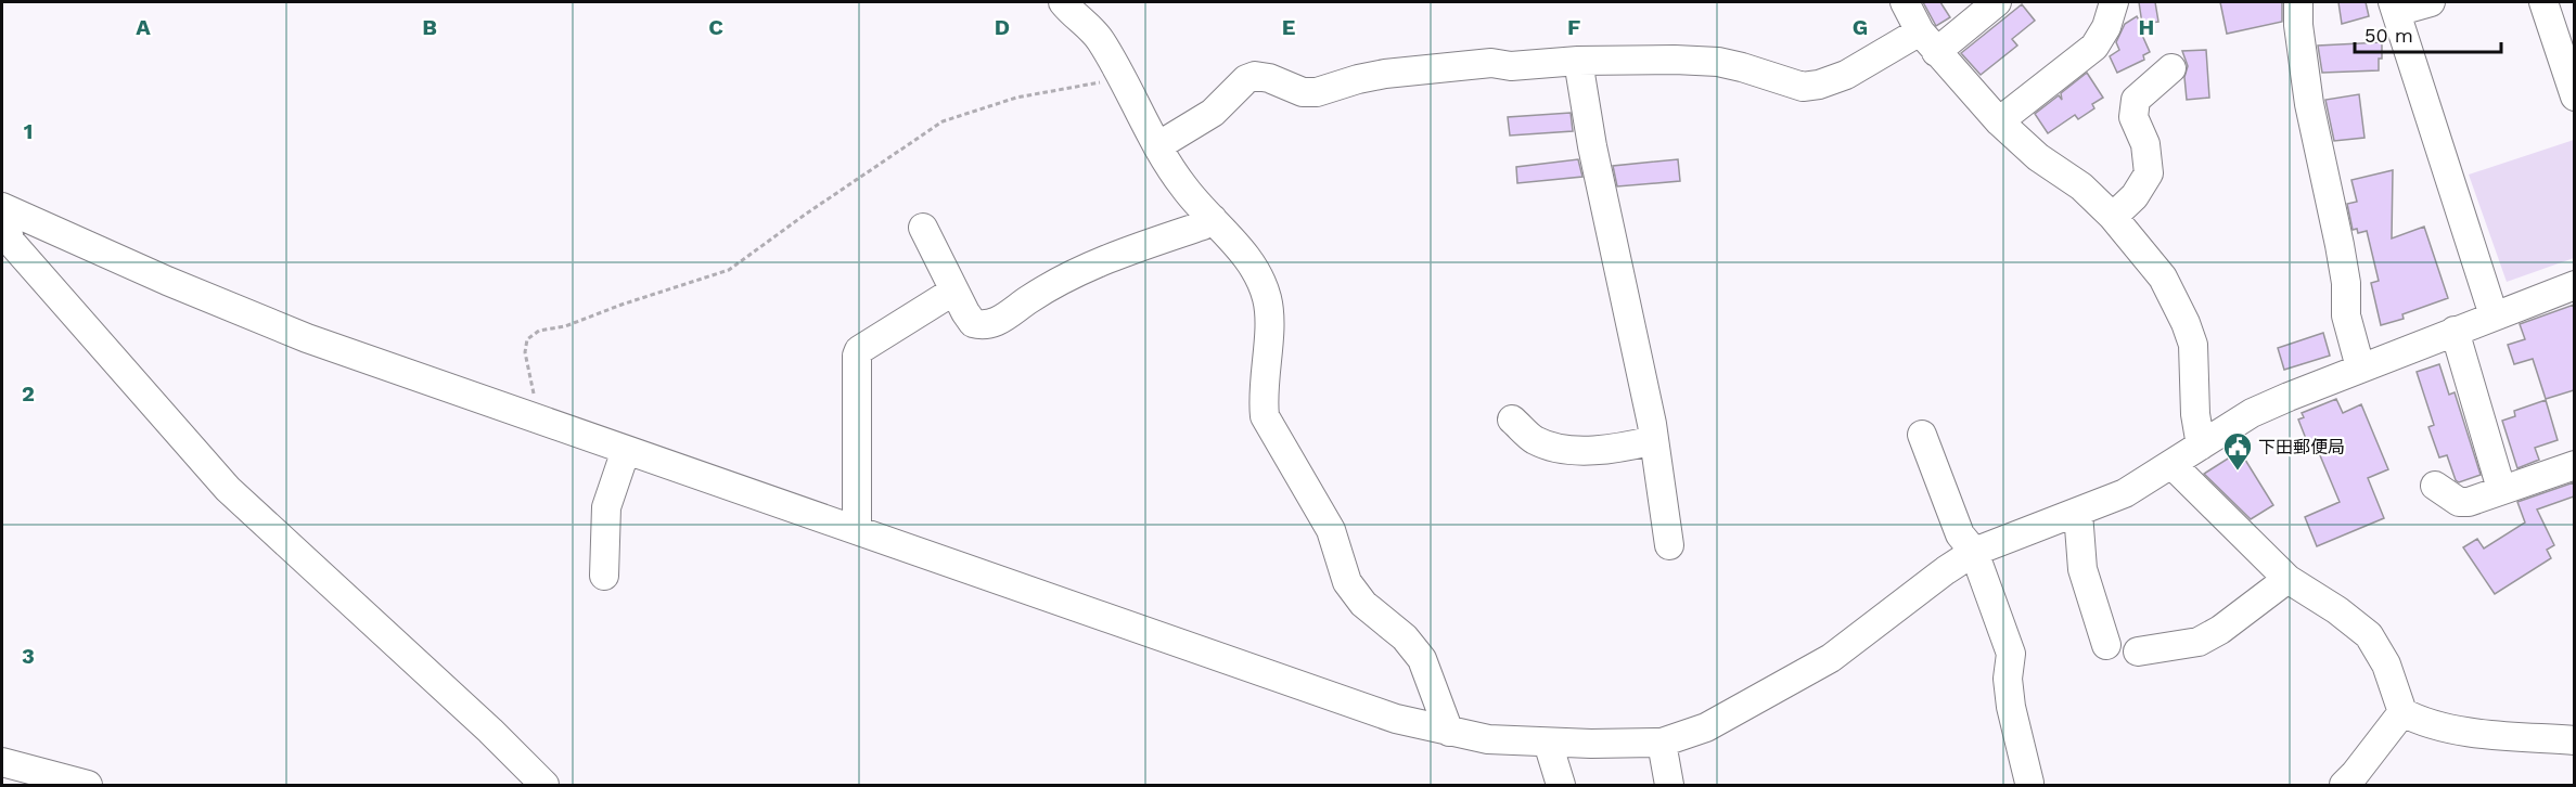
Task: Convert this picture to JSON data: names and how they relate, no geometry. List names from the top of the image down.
{
  "places": {
    "public building": ["下田郵便局"]
  },
  "scale_bar": "50 m",
  "grid": {
    "columns": [
      "A",
      "B",
      "C",
      "D",
      "E",
      "F",
      "G",
      "H"
    ],
    "rows": ["1", "2", "3"]
  }
}
